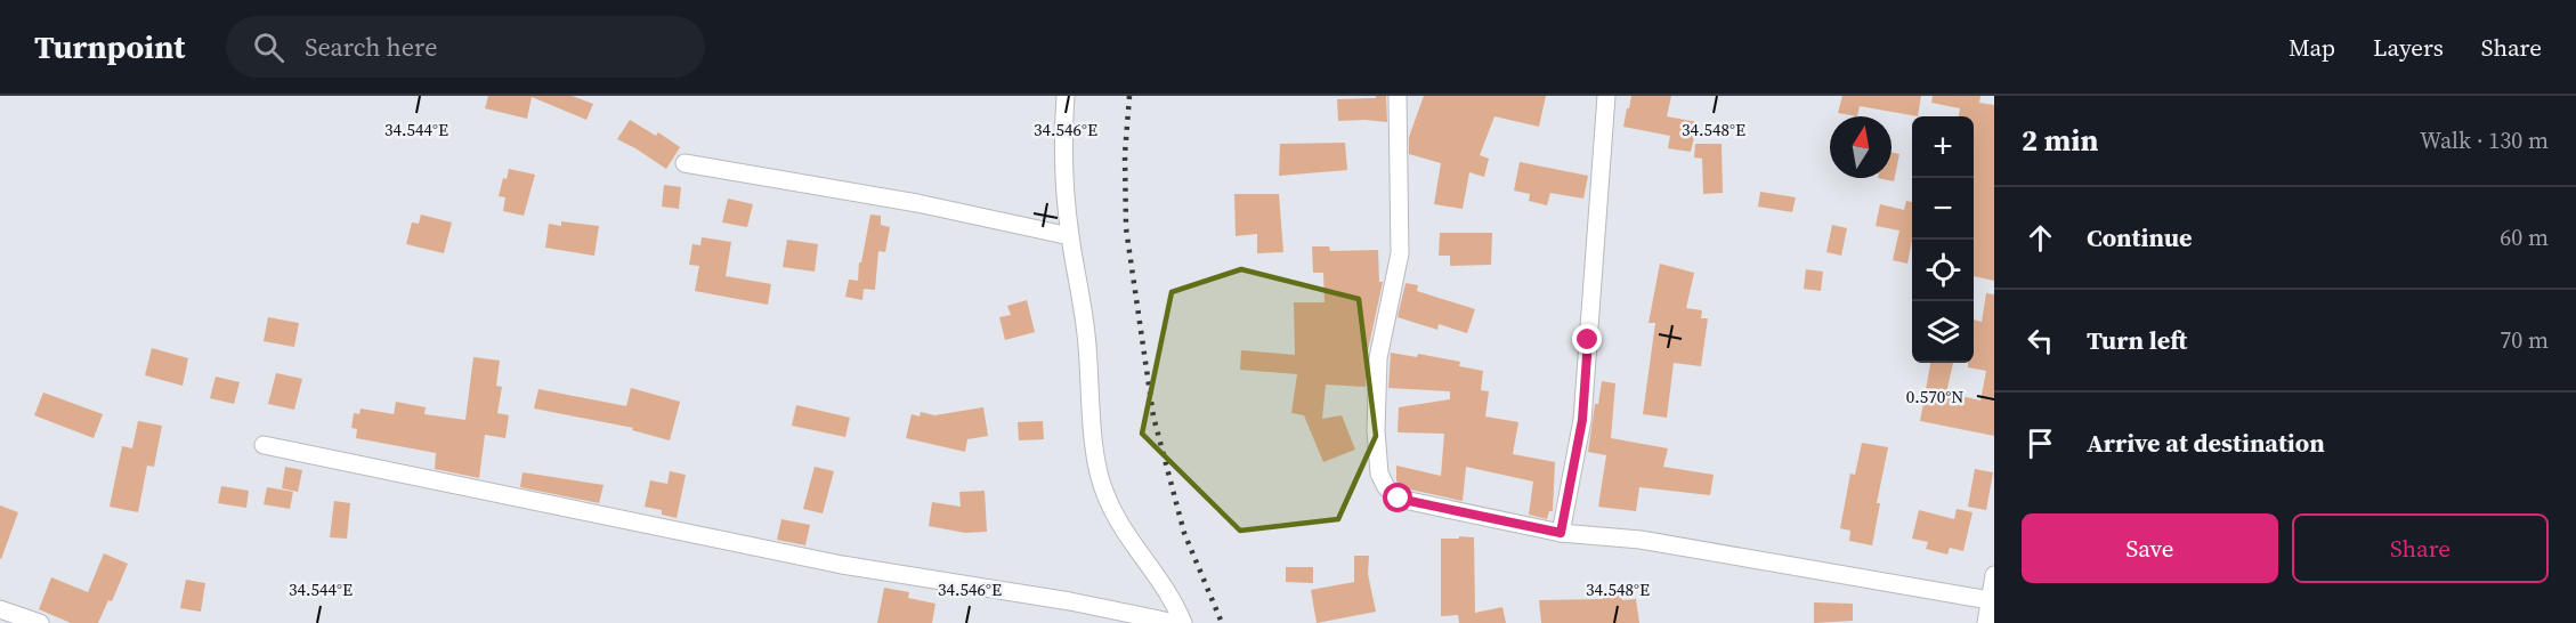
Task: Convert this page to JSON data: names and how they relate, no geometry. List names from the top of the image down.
{
  "north": "top",
  "page": {
    "header": "Turnpoint",
    "search": "Search here",
    "nav": ["Map", "Layers", "Share"],
    "heading": ["2 min", "Walk · 130 m"],
    "map_buttons": ["+", "−"],
    "list": [
      ["Continue", "60 m"],
      ["Turn left", "70 m"],
      "Arrive at destination"
    ],
    "buttons": ["Save", "Share"]
  },
  "coordinates": [
    "34.544°E",
    "34.546°E",
    "34.548°E",
    "0.570°N"
  ]
}
